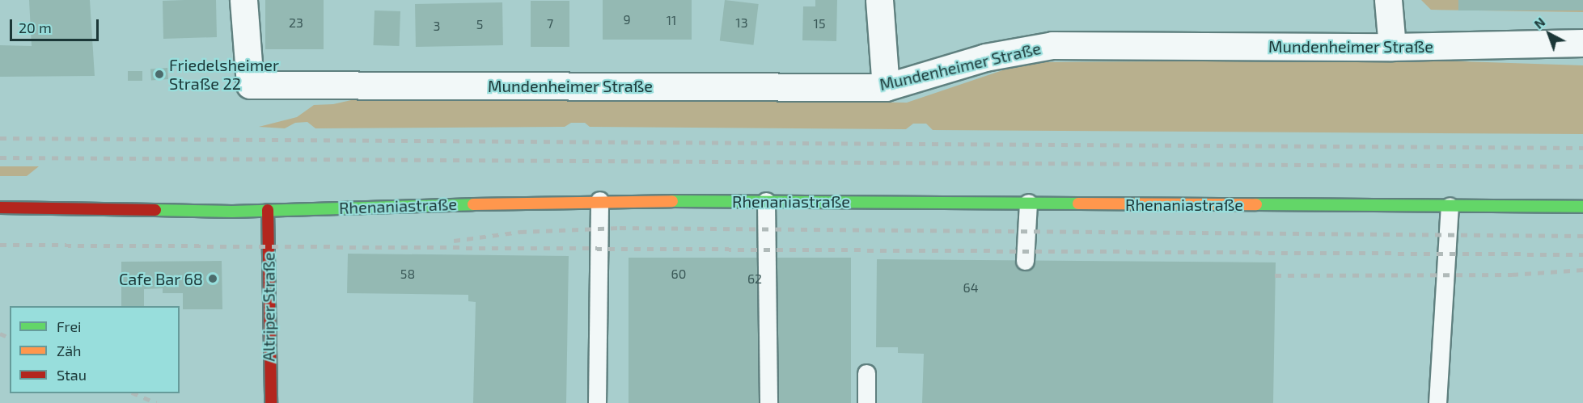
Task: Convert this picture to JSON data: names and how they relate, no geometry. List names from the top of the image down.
{
  "streets": {
    "street": ["Mundenheimer Straße", "Rhenaniastraße", "Altriper Straße"]
  },
  "crossings": [
    ["Rhenaniastraße", "Altriper Straße"]
  ],
  "places": ["Friedelsheimer Straße 22", "Cafe Bar 68"],
  "house_numbers": [
    "9",
    "11",
    "23",
    "13",
    "7",
    "15",
    "5",
    "3",
    "58",
    "60",
    "62",
    "64"
  ],
  "legend": ["Frei", "Zäh", "Stau"],
  "scale_bar": "20 m",
  "north": "top left"
}
